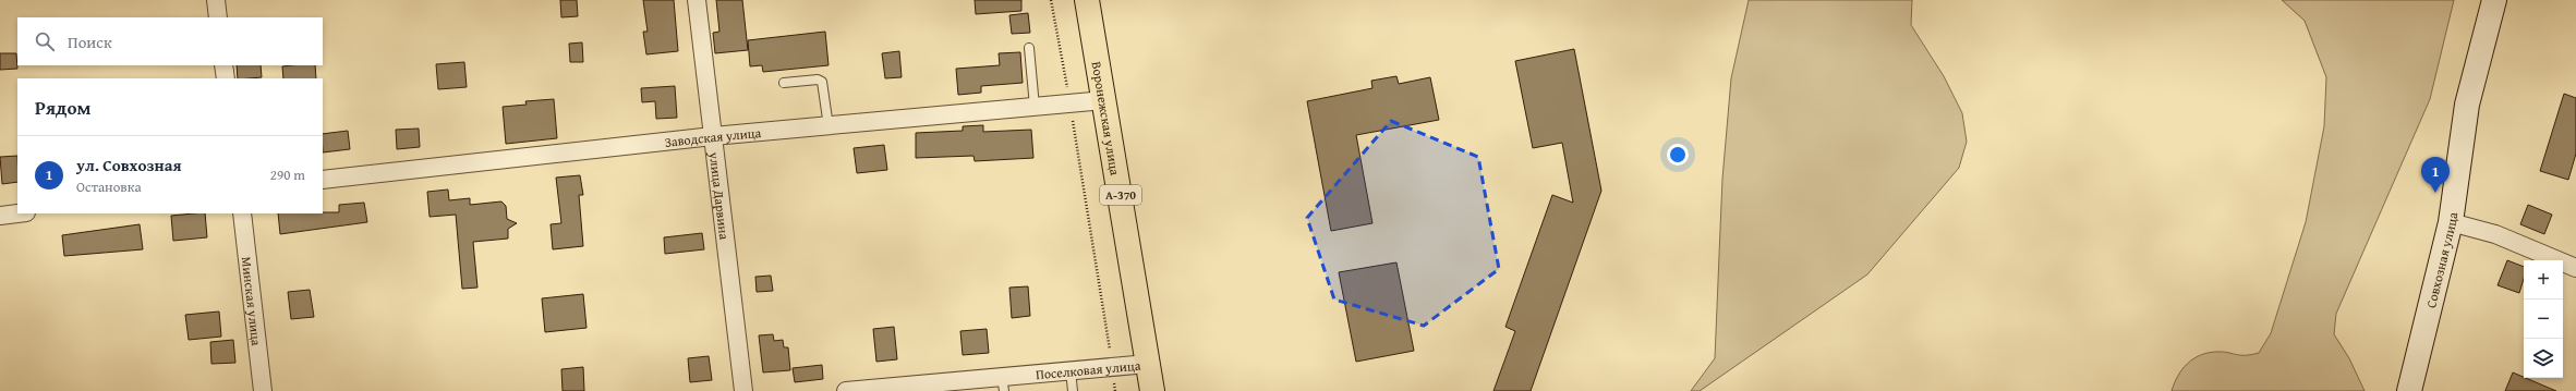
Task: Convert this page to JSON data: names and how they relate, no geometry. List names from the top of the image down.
{
  "streets": {
    "highway": ["Воронежская улица", "А-370"],
    "main road": ["Совхозная улица"],
    "street": [
      "Заводская улица",
      "улица Дарвина",
      "Минская улица",
      "Поселковая улица"
    ]
  },
  "crossings": [
    ["Воронежская улица", "Заводская улица"],
    ["Воронежская улица", "Поселковая улица"],
    ["Заводская улица", "улица Дарвина"]
  ],
  "page": {
    "search": "Поиск",
    "heading": "Рядом",
    "list": [
      {
        "mark": "1",
        "name": "ул. Совхозная",
        "note": "Остановка",
        "value": "290 m"
      }
    ],
    "pins": "1",
    "map_buttons": ["+", "−"]
  }
}
